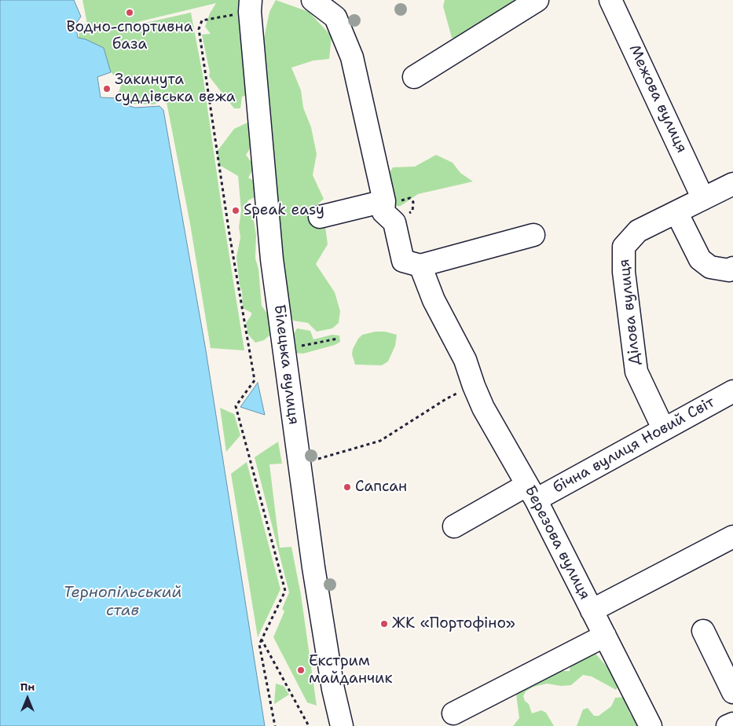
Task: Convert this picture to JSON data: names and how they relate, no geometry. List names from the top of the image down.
{
  "streets": {
    "street": [
      "Межова вулиця",
      "Ділова вулиця",
      "Білецька вулиця",
      "бічна вулиця Новий Світ",
      "Березова вулиця"
    ]
  },
  "crossings": [
    ["Межова вулиця", "Ділова вулиця"],
    ["Ділова вулиця", "бічна вулиця Новий Світ"],
    ["бічна вулиця Новий Світ", "Березова вулиця"]
  ],
  "water": ["Тернопільський став"],
  "places": [
    "Водно-спортивна база",
    "Закинута суддівська вежа",
    "Speak easy",
    "Сапсан",
    "ЖК «Портофіно»",
    "Екстрим майданчик"
  ],
  "north": "top"
}
